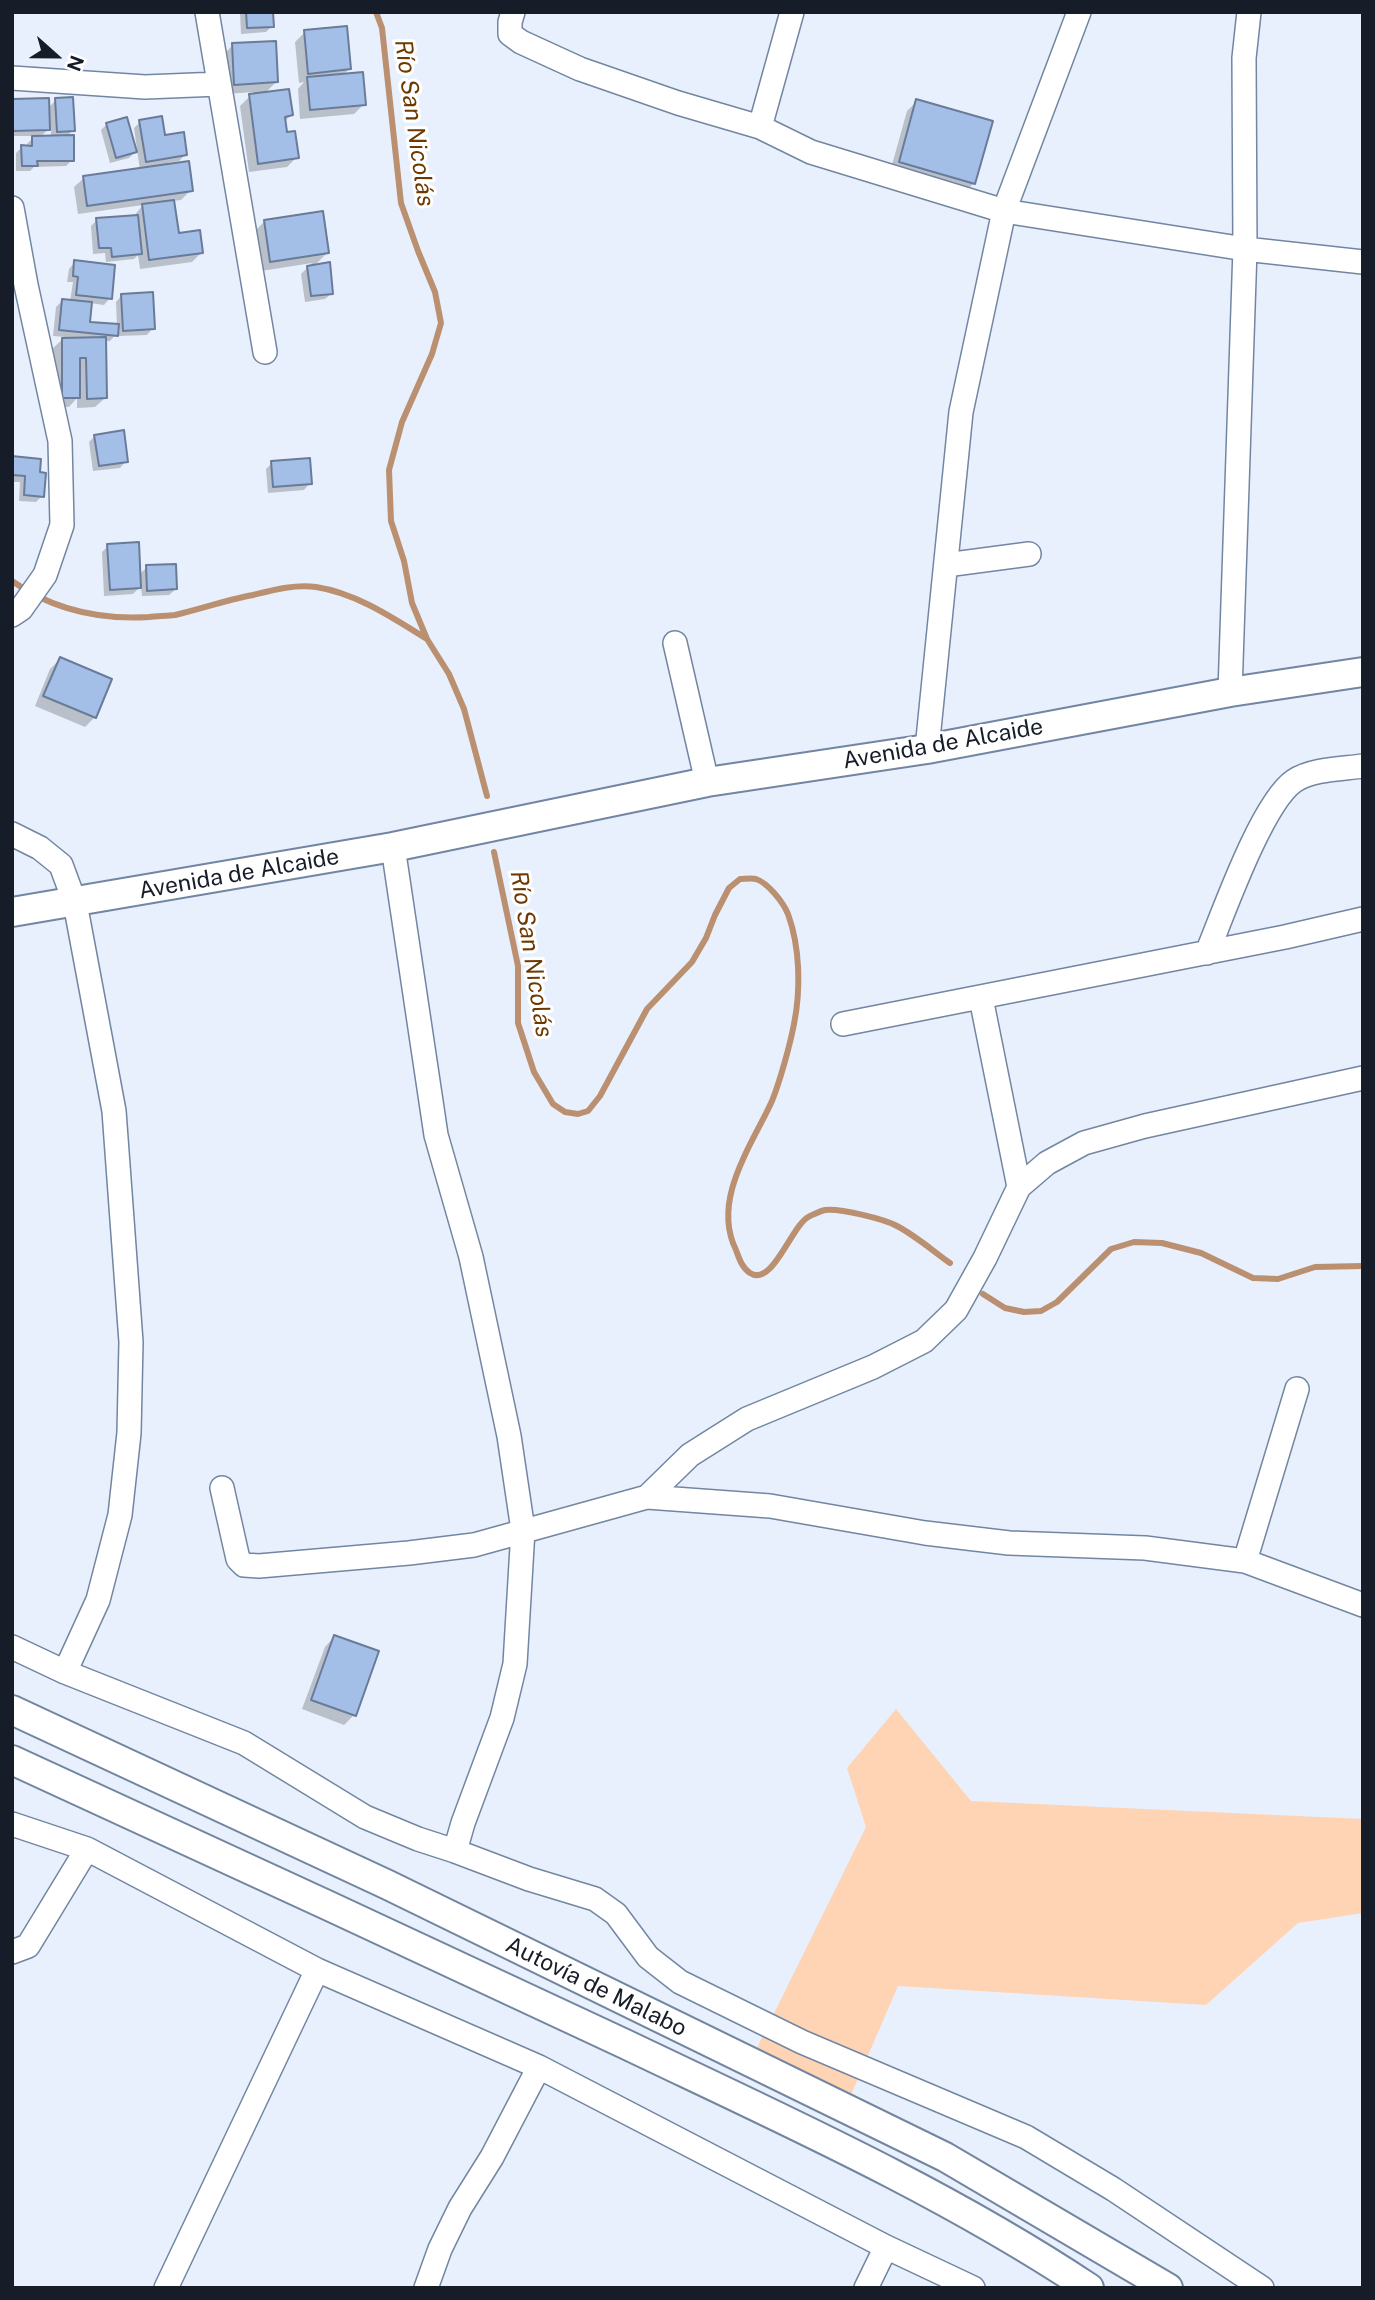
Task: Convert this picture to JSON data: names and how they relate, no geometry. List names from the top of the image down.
{
  "streets": {
    "main road": ["Avenida de Alcaide", "Autovía de Malabo"]
  },
  "water": ["Río San Nicolás"],
  "north": "right"
}
